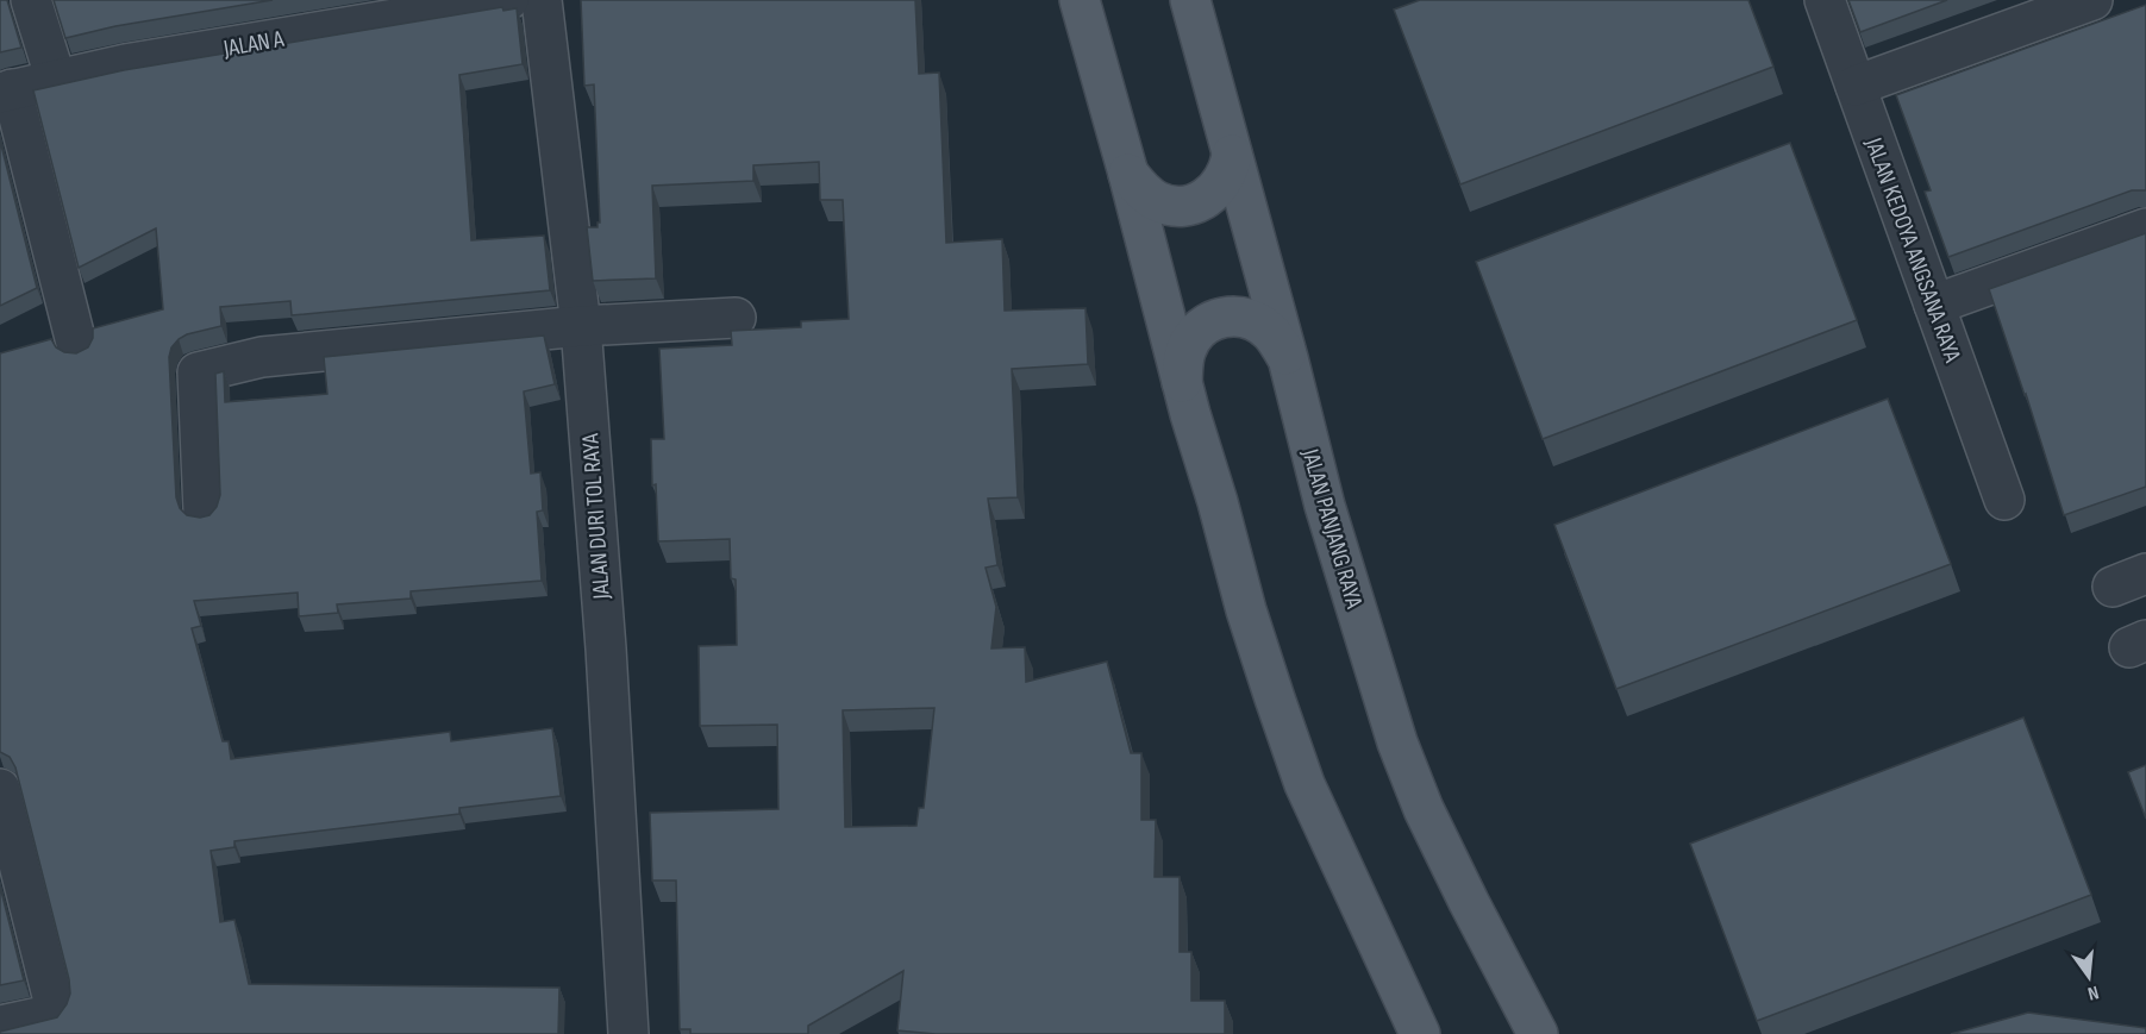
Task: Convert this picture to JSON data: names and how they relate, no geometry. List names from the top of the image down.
{
  "streets": {
    "main road": ["JALAN PANJANG RAYA"],
    "street": ["JALAN A", "JALAN KEDOYA ANGSANA RAYA", "JALAN DURI TOL RAYA"]
  },
  "north": "bottom"
}
